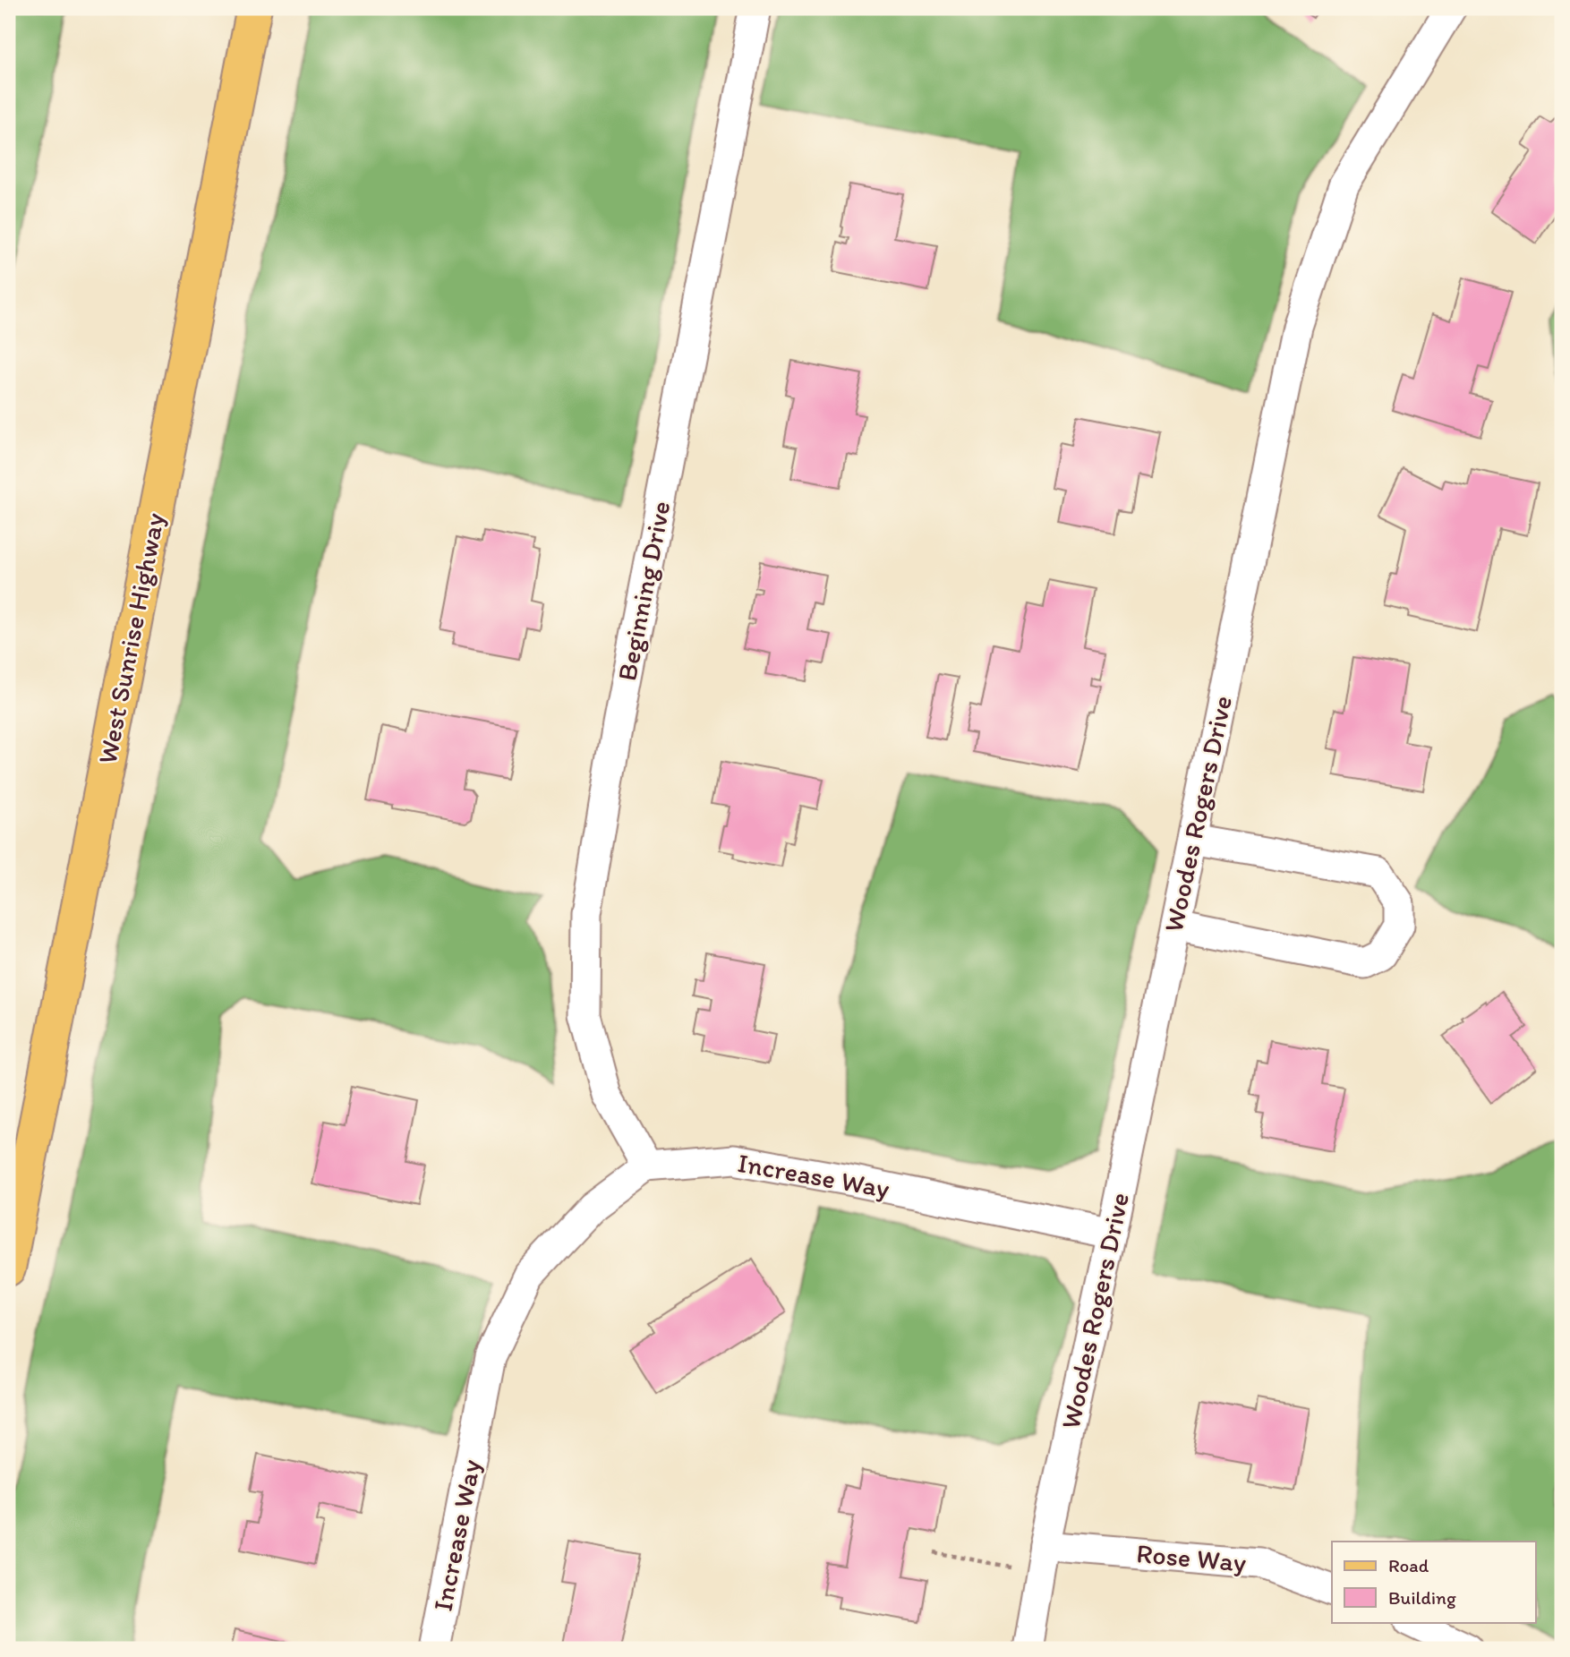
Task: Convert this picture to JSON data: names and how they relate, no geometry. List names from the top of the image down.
{
  "streets": {
    "main road": ["West Sunrise Highway"],
    "street": [
      "Beginning Drive",
      "Woodes Rogers Drive",
      "Increase Way",
      "Rose Way"
    ]
  },
  "crossings": [
    ["Beginning Drive", "Increase Way"],
    ["Woodes Rogers Drive", "Increase Way"],
    ["Woodes Rogers Drive", "Rose Way"]
  ],
  "legend": ["Road", "Building"]
}
